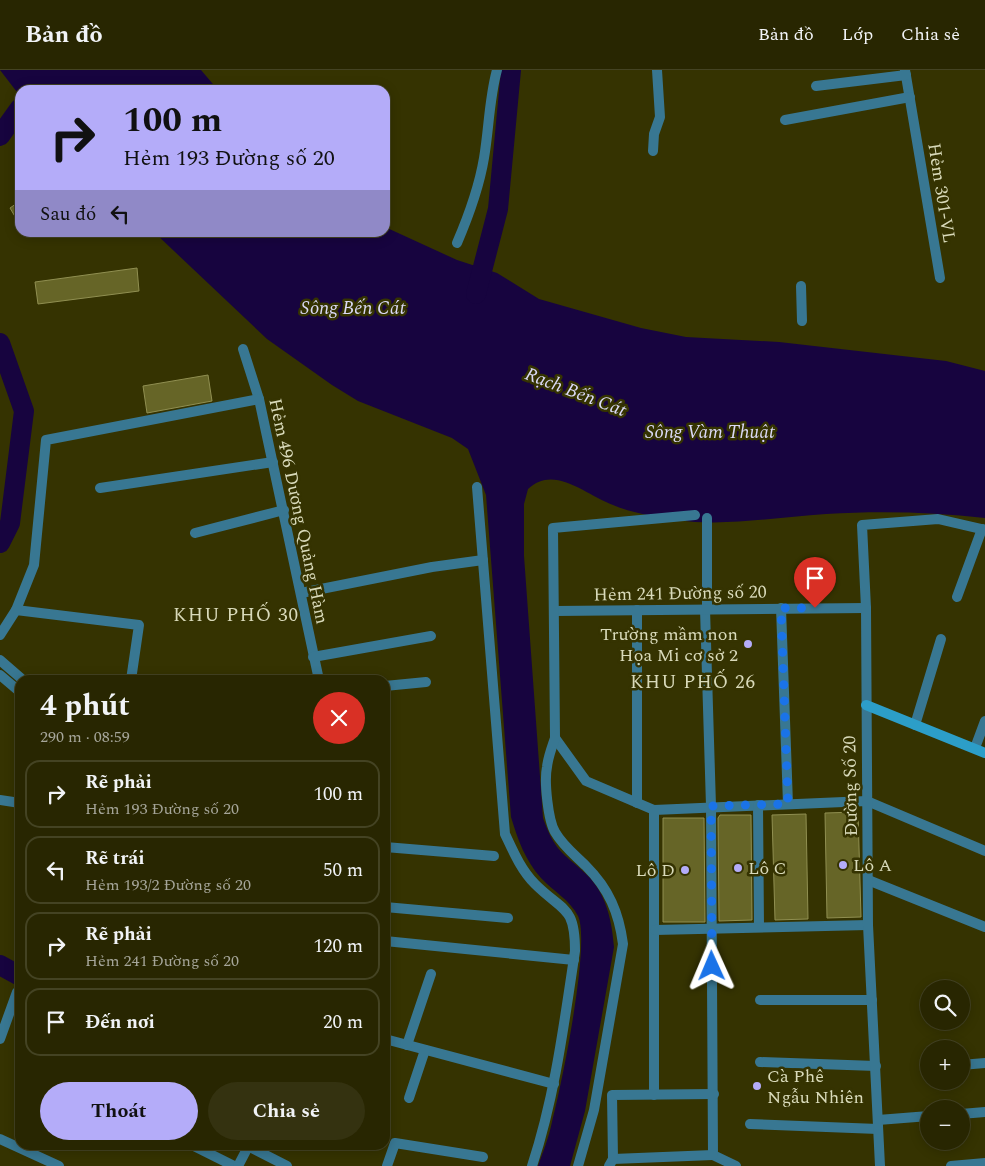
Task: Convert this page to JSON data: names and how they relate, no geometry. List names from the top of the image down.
{
  "streets": {
    "street": [
      "Hẻm 301-VL",
      "Hẻm 496 Dương Quảng Hàm",
      "Hẻm 241 Đường số 20",
      "Đường Số 20"
    ]
  },
  "crossings": [
    ["Hẻm 241 Đường số 20", "Đường Số 20"]
  ],
  "districts": ["KHU PHỐ 30", "KHU PHỐ 26"],
  "water": ["Sông Bến Cát", "Rạch Bến Cát", "Sông Vàm Thuật"],
  "places": [
    "Trường mầm non Họa Mi cơ sở 2",
    "Lô A",
    "Lô C",
    "Lô D",
    "Cà Phê Ngẫu Nhiên"
  ],
  "page": {
    "header": "Bản đồ",
    "nav": ["Bản đồ", "Lớp", "Chia sẻ"],
    "turn": ["100 m", "Hẻm 193 Đường số 20"],
    "then": "Sau đó",
    "heading": ["4 phút", "290 m · 08:59"],
    "list": [
      {
        "name": "Rẽ phải",
        "note": "Hẻm 193 Đường số 20",
        "value": "100 m"
      },
      {
        "name": "Rẽ trái",
        "note": "Hẻm 193/2 Đường số 20",
        "value": "50 m"
      },
      {
        "name": "Rẽ phải",
        "note": "Hẻm 241 Đường số 20",
        "value": "120 m"
      },
      {
        "name": "Đến nơi",
        "value": "20 m"
      }
    ],
    "map_buttons": ["+", "−"],
    "buttons": ["Thoát", "Chia sẻ"]
  }
}
